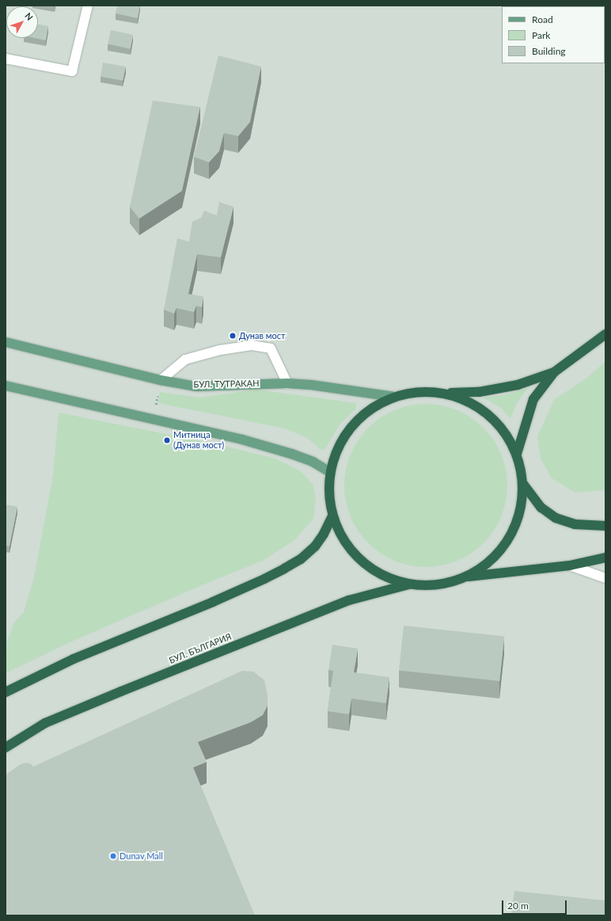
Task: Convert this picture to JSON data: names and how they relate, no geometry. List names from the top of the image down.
{
  "streets": {
    "highway": ["БУЛ. БЪЛГАРИЯ"],
    "main road": ["БУЛ. ТУТРАКАН"]
  },
  "places": ["Дунав мост", "Митница (Дунав мост)", "Dunav Mall"],
  "legend": ["Road", "Park", "Building"],
  "scale_bar": "20 m",
  "north": "top right"
}
